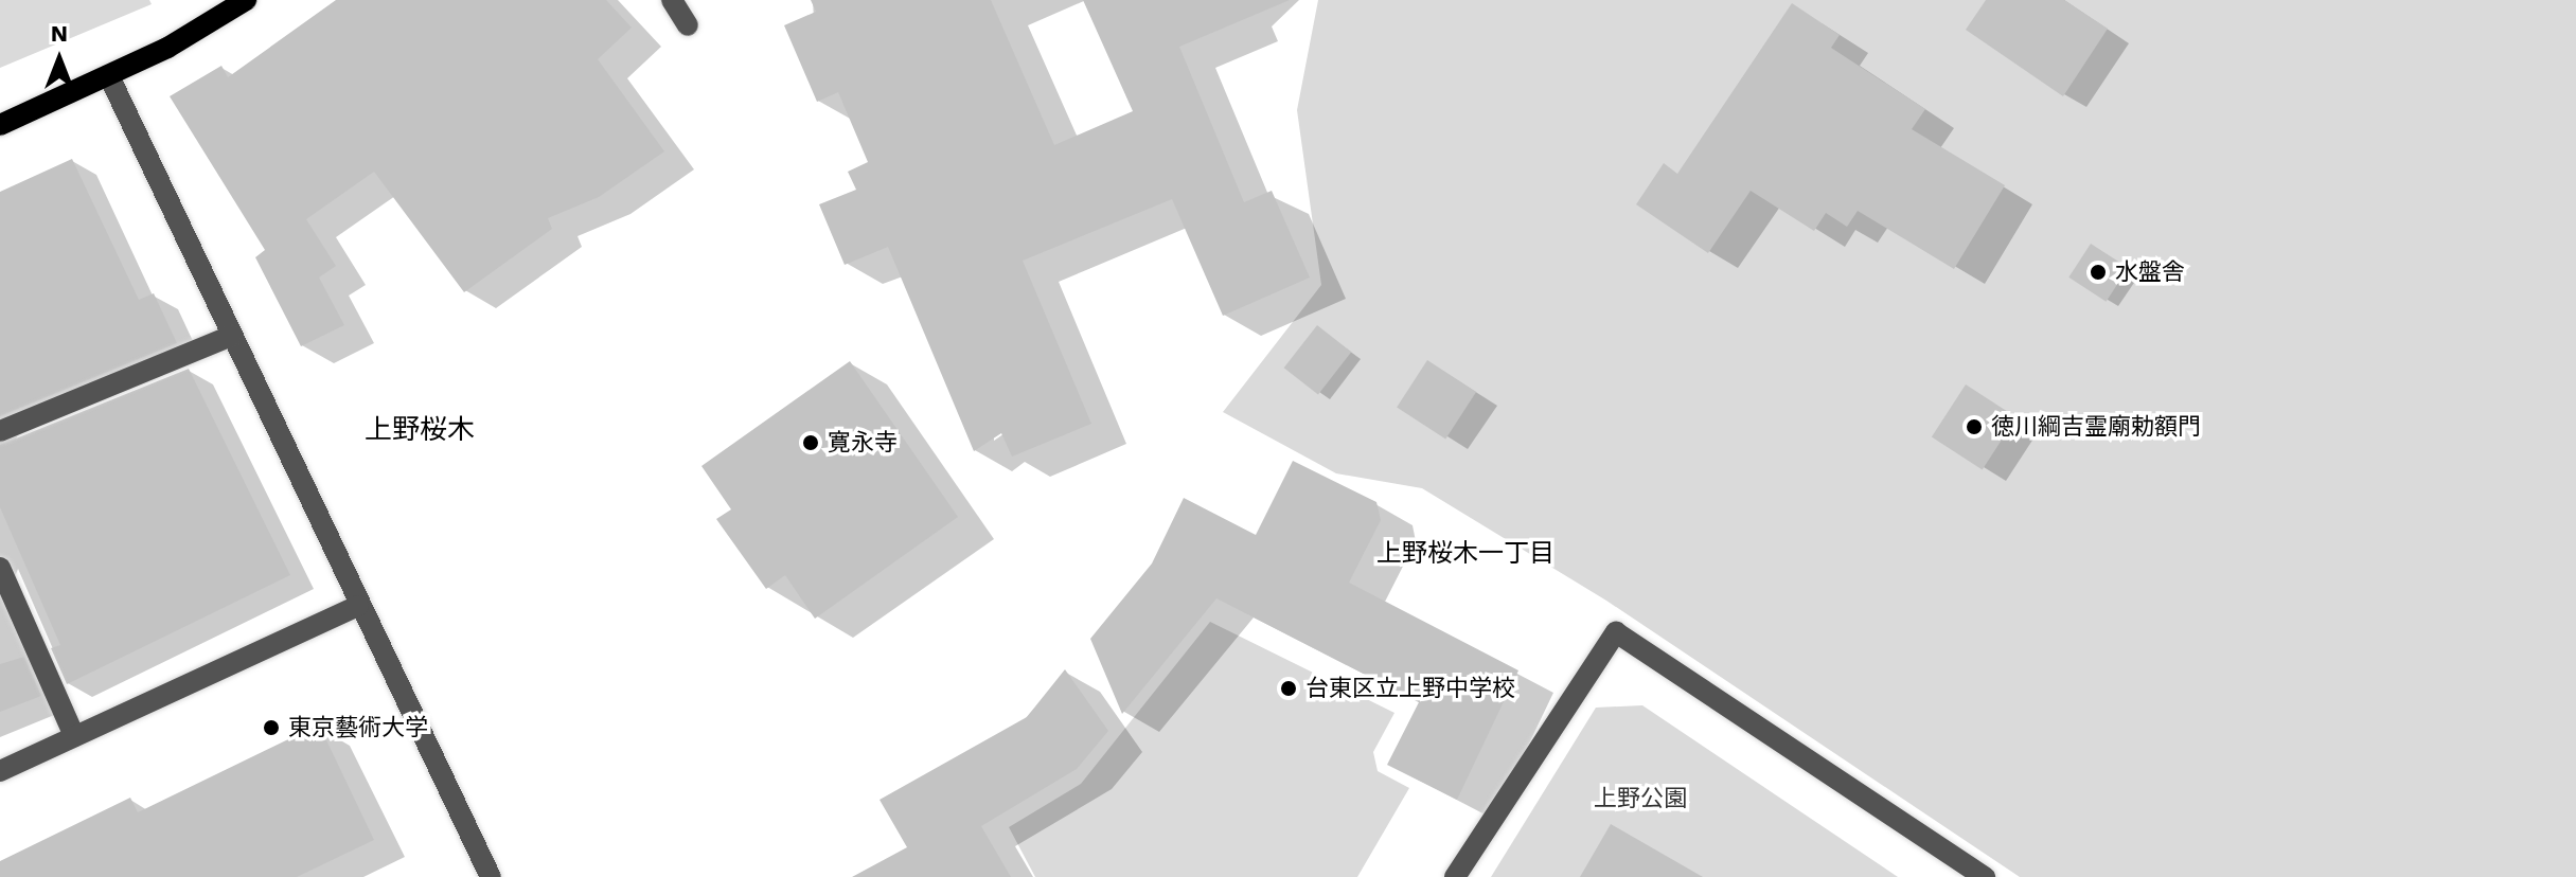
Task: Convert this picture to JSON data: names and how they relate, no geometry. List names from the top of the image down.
{
  "districts": ["上野桜木", "上野桜木一丁目"],
  "parks": ["上野公園"],
  "places": [
    "水盤舎",
    "徳川綱吉霊廟勅額門",
    "寛永寺",
    "台東区立上野中学校",
    "東京藝術大学"
  ],
  "north": "top"
}
